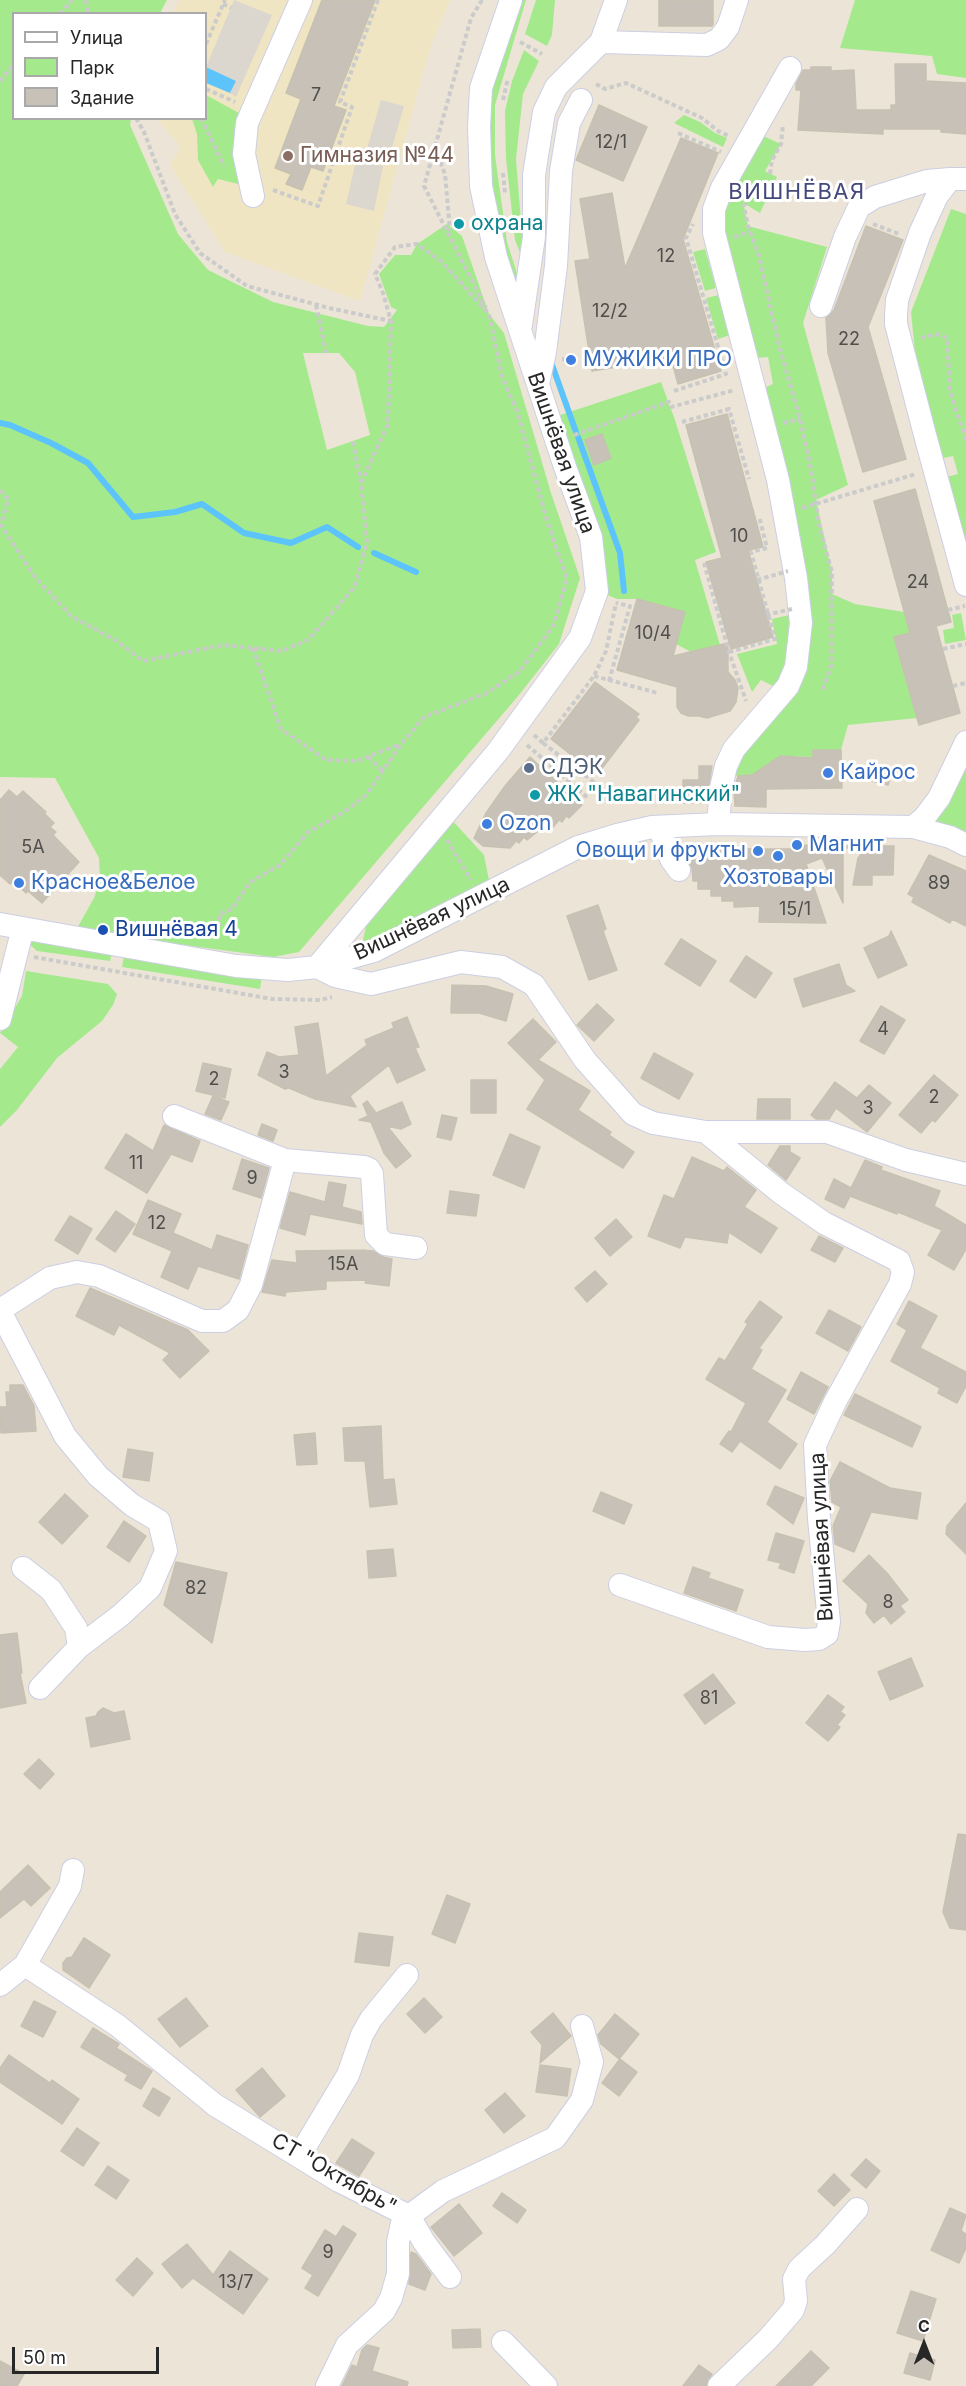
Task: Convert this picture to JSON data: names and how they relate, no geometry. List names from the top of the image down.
{
  "streets": {
    "street": ["Вишнёвая улица", "СТ \"Октябрь\""]
  },
  "districts": ["ВИШНЁВАЯ"],
  "places": [
    "Гимназия №44",
    "охрана",
    "МУЖИКИ ПРО",
    "СДЭК",
    "Кайрос",
    "ЖК \"Навагинский\"",
    "Ozon",
    "Магнит",
    "Овощи и фрукты",
    "Хозтовары",
    "Красное&Белое",
    "Вишнёвая 4"
  ],
  "house_numbers": [
    "7",
    "12/1",
    "12",
    "12/2",
    "22",
    "10",
    "24",
    "10/4",
    "5А",
    "89",
    "15/1",
    "4",
    "3",
    "2",
    "2",
    "3",
    "11",
    "9",
    "12",
    "15А",
    "82",
    "8",
    "81",
    "9",
    "13/7"
  ],
  "legend": ["Улица", "Парк", "Здание"],
  "scale_bar": "50 m",
  "north": "top"
}
